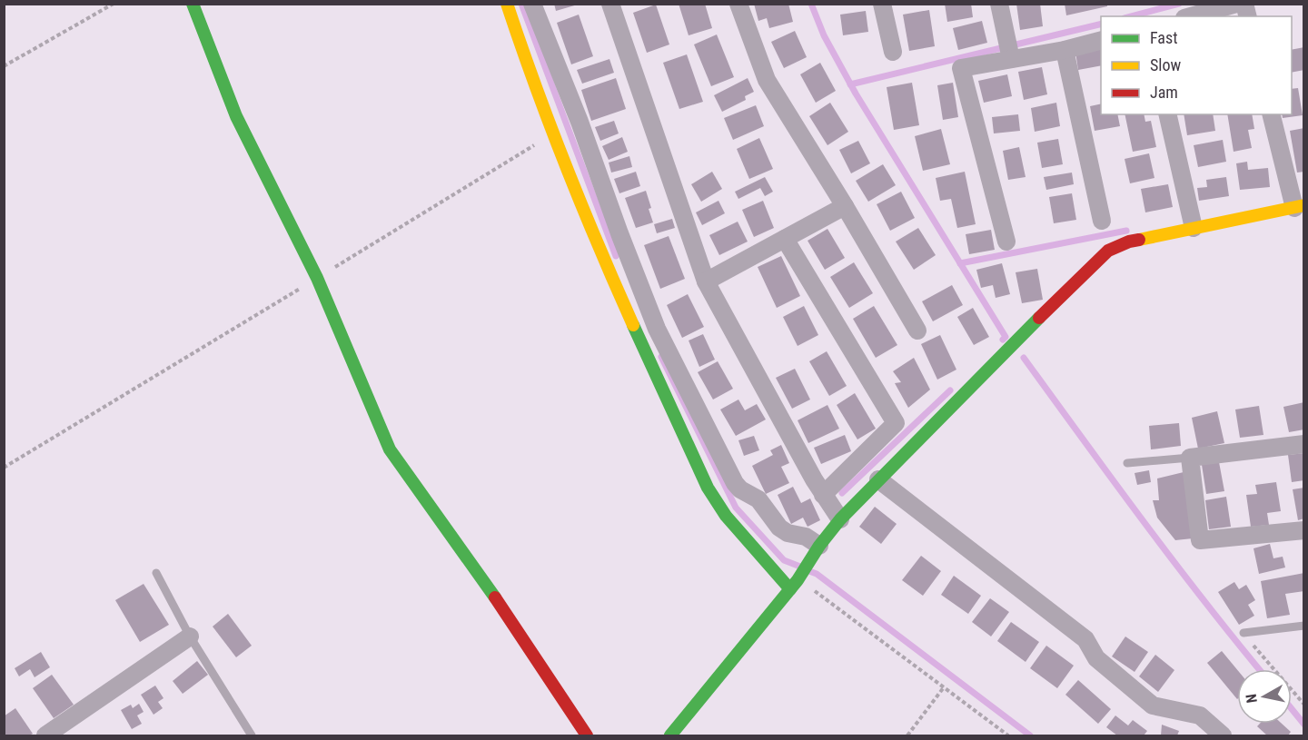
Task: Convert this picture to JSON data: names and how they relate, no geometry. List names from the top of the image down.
{
  "legend": ["Fast", "Slow", "Jam"],
  "north": "left"
}
